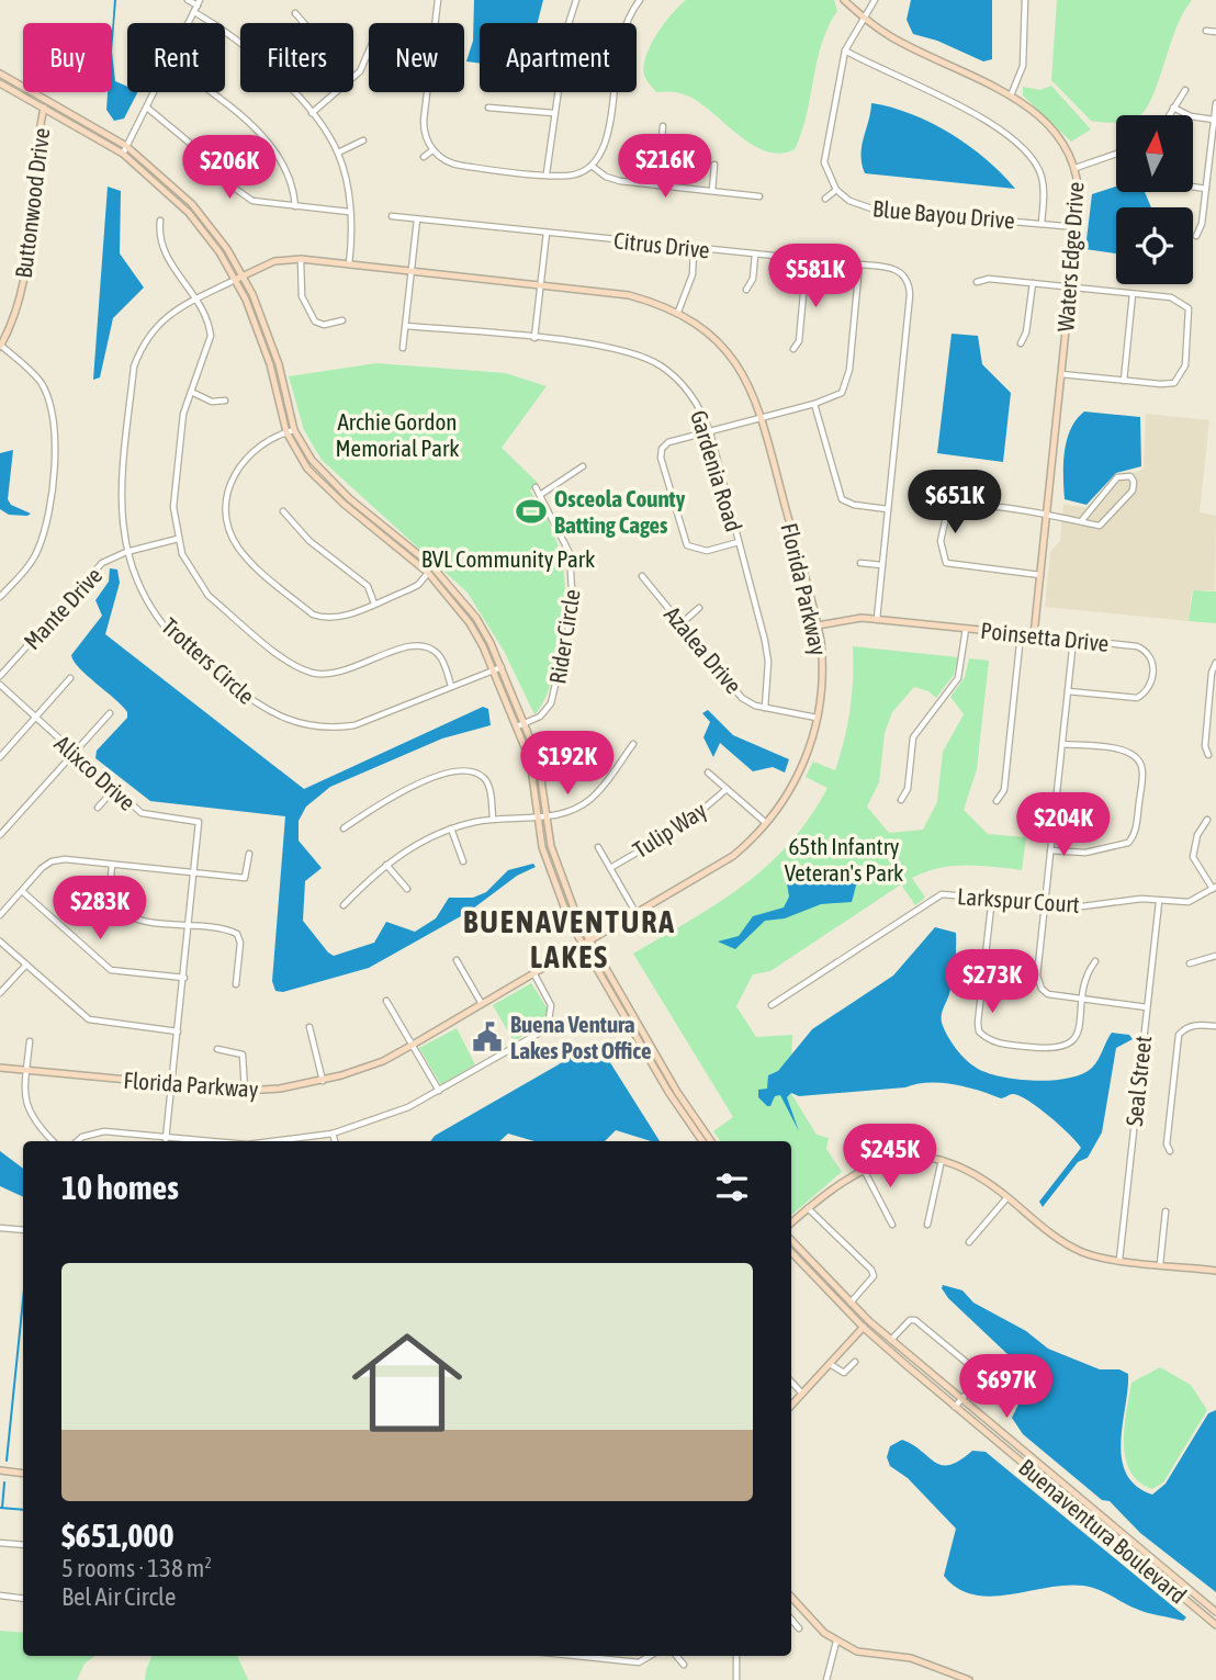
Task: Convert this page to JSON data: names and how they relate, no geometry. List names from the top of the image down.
{
  "streets": {
    "street": [
      "Buttonwood Drive",
      "Blue Bayou Drive",
      "Citrus Drive",
      "Waters Edge Drive",
      "Gardenia Road",
      "Florida Parkway",
      "Mante Drive",
      "Rider Circle",
      "Poinsetta Drive",
      "Azalea Drive",
      "Trotters Circle",
      "Alixco Drive",
      "Tulip Way",
      "Larkspur Court",
      "Seal Street",
      "Buenaventura Boulevard"
    ]
  },
  "crossings": [
    ["Blue Bayou Drive", "Waters Edge Drive"],
    ["Citrus Drive", "Poinsetta Drive"],
    ["Waters Edge Drive", "Poinsetta Drive"],
    ["Gardenia Road", "Azalea Drive"],
    ["Florida Parkway", "Poinsetta Drive"],
    ["Florida Parkway", "Azalea Drive"],
    ["Florida Parkway", "Trotters Circle"],
    ["Mante Drive", "Trotters Circle"],
    ["Larkspur Court", "Seal Street"]
  ],
  "districts": ["BUENAVENTURA LAKES"],
  "parks": ["Archie Gordon Memorial Park", "BVL Community Park", "65th Infantry Veteran's Park"],
  "places": {
    "sports": ["Osceola County Batting Cages"],
    "public building": ["Buena Ventura Lakes Post Office"]
  },
  "north": "top",
  "page": {
    "chip": [
      "Buy",
      "Rent",
      "Filters",
      "New",
      "Apartment"
    ],
    "price": [
      "$216K",
      "$206K",
      "$581K",
      "$651K",
      "$192K",
      "$204K",
      "$283K",
      "$273K",
      "$245K",
      "$697K"
    ],
    "heading": "10 homes",
    "list": [
      {
        "name": "$651,000",
        "note": "5 rooms · 138 m² · Bel Air Circle"
      }
    ]
  }
}
